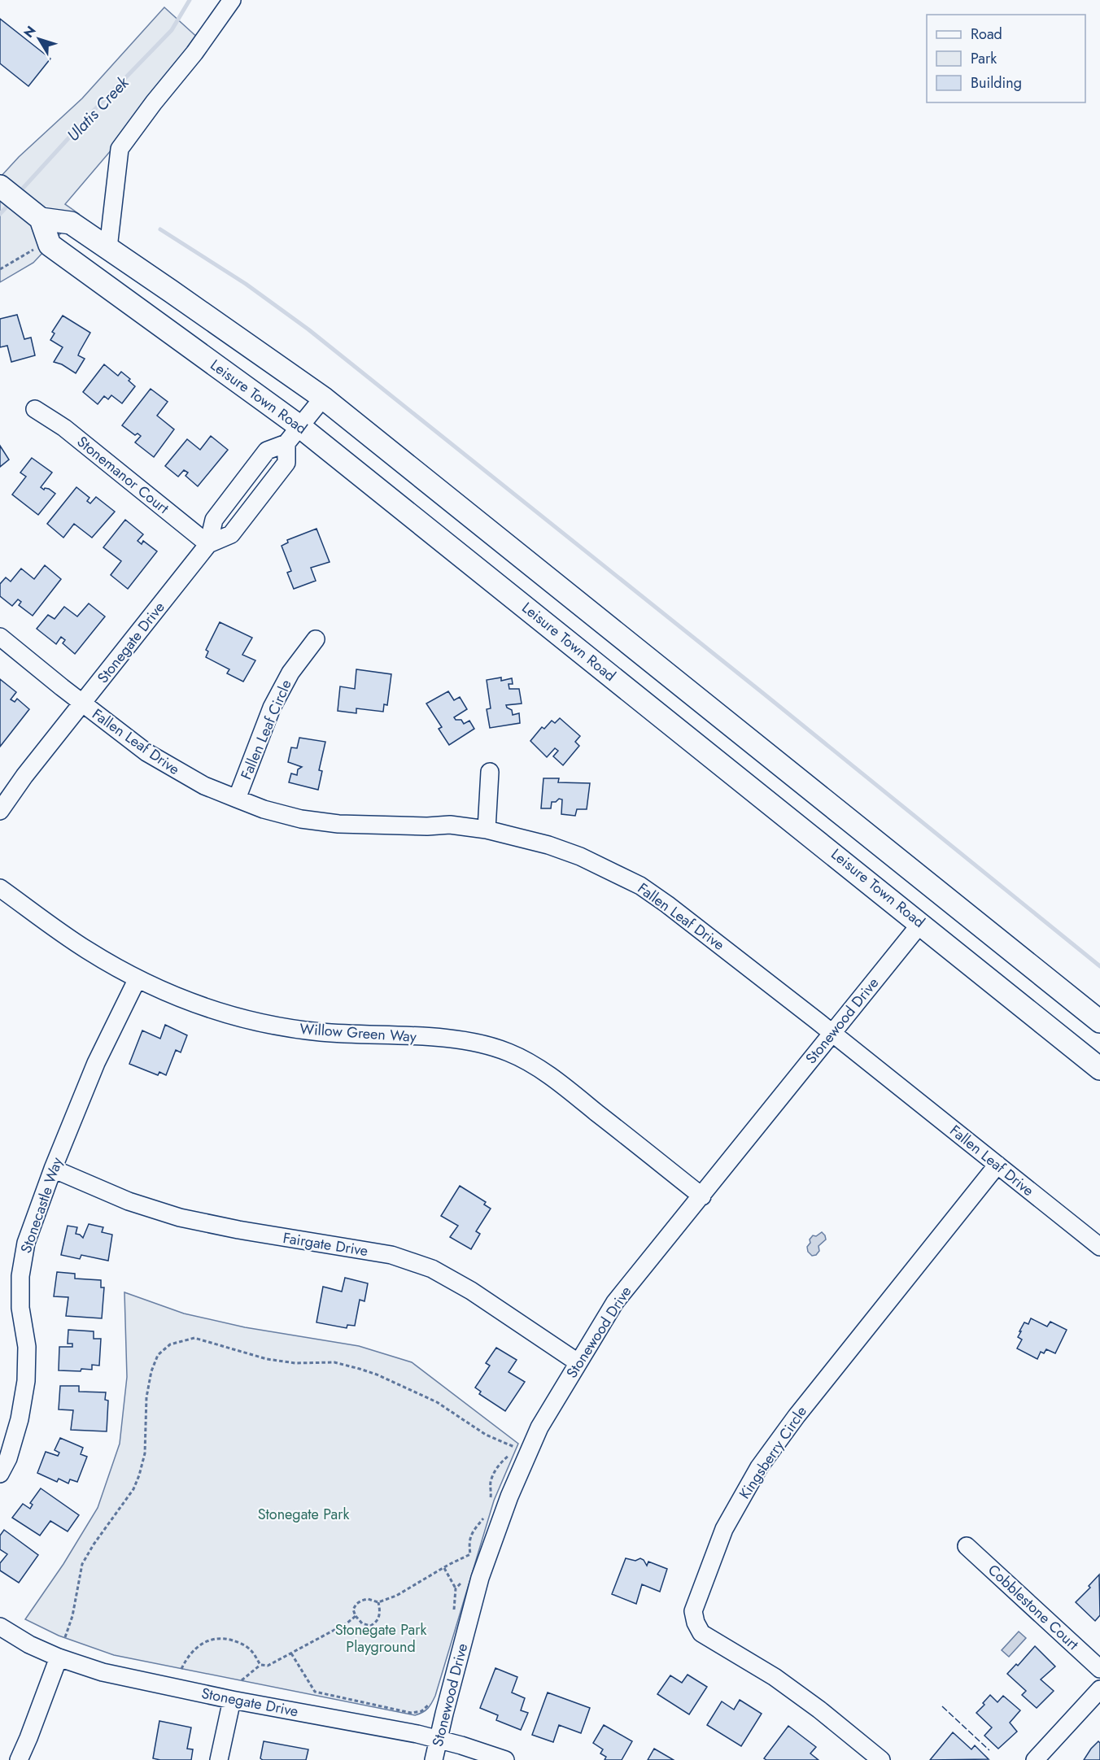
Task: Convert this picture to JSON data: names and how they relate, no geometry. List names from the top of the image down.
{
  "streets": {
    "main road": ["Leisure Town Road"],
    "street": [
      "Stonemanor Court",
      "Stonegate Drive",
      "Fallen Leaf Circle",
      "Fallen Leaf Drive",
      "Stonewood Drive",
      "Willow Green Way",
      "Stonecastle Way",
      "Fairgate Drive",
      "Kingsberry Circle",
      "Cobblestone Court"
    ]
  },
  "crossings": [
    ["Leisure Town Road", "Stonegate Drive"],
    ["Leisure Town Road", "Stonewood Drive"],
    ["Stonemanor Court", "Stonegate Drive"],
    ["Stonegate Drive", "Fallen Leaf Drive"],
    ["Stonegate Drive", "Stonewood Drive"],
    ["Fallen Leaf Circle", "Fallen Leaf Drive"],
    ["Fallen Leaf Drive", "Stonewood Drive"],
    ["Fallen Leaf Drive", "Kingsberry Circle"],
    ["Stonewood Drive", "Willow Green Way"],
    ["Stonewood Drive", "Fairgate Drive"],
    ["Willow Green Way", "Stonecastle Way"],
    ["Stonecastle Way", "Fairgate Drive"]
  ],
  "water": ["Ulatis Creek"],
  "parks": ["Stonegate Park", "Stonegate Park Playground"],
  "legend": ["Road", "Park", "Building"],
  "north": "top left"
}
